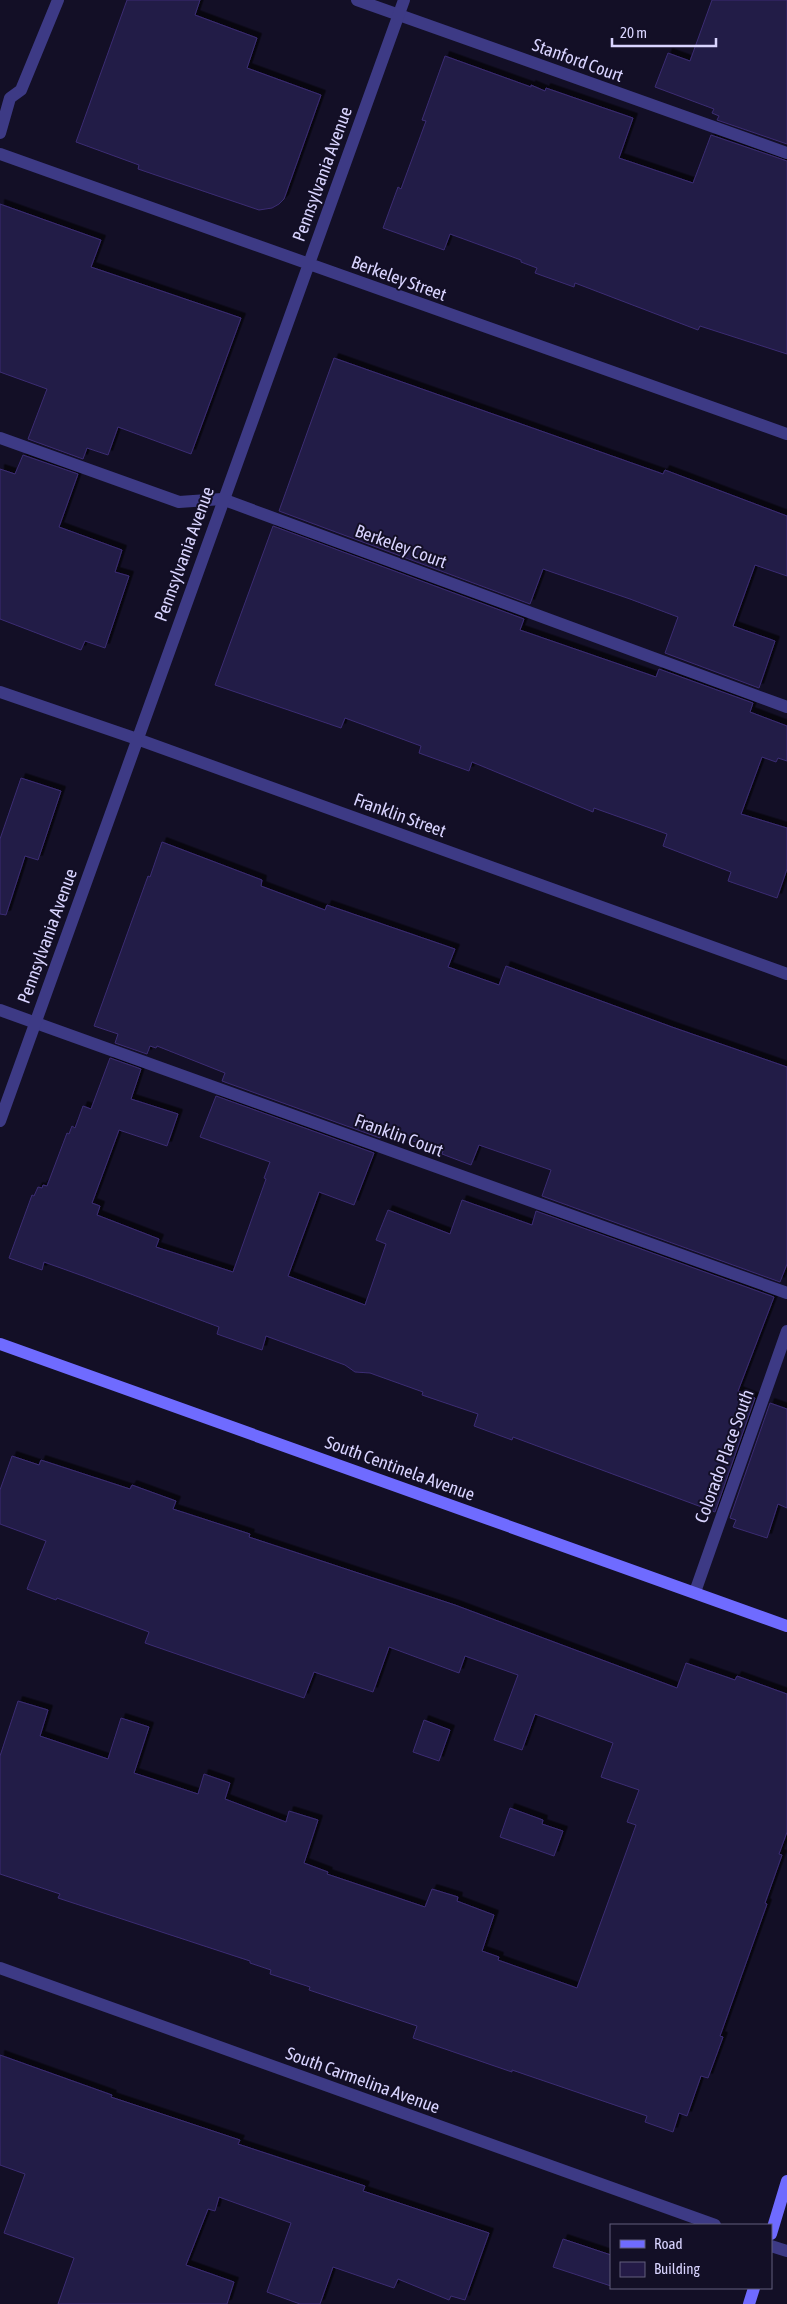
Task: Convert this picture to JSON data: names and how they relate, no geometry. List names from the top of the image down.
{
  "streets": {
    "street": [
      "Stanford Court",
      "Pennsylvania Avenue",
      "Berkeley Street",
      "Berkeley Court",
      "Franklin Street",
      "Franklin Court",
      "Colorado Place South",
      "South Centinela Avenue",
      "South Carmelina Avenue"
    ]
  },
  "crossings": [
    ["Stanford Court", "Pennsylvania Avenue"],
    ["Pennsylvania Avenue", "Berkeley Street"],
    ["Pennsylvania Avenue", "Berkeley Court"],
    ["Pennsylvania Avenue", "Franklin Street"],
    ["Pennsylvania Avenue", "Franklin Court"],
    ["Colorado Place South", "South Centinela Avenue"]
  ],
  "legend": ["Road", "Building"],
  "scale_bar": "20 m"
}
